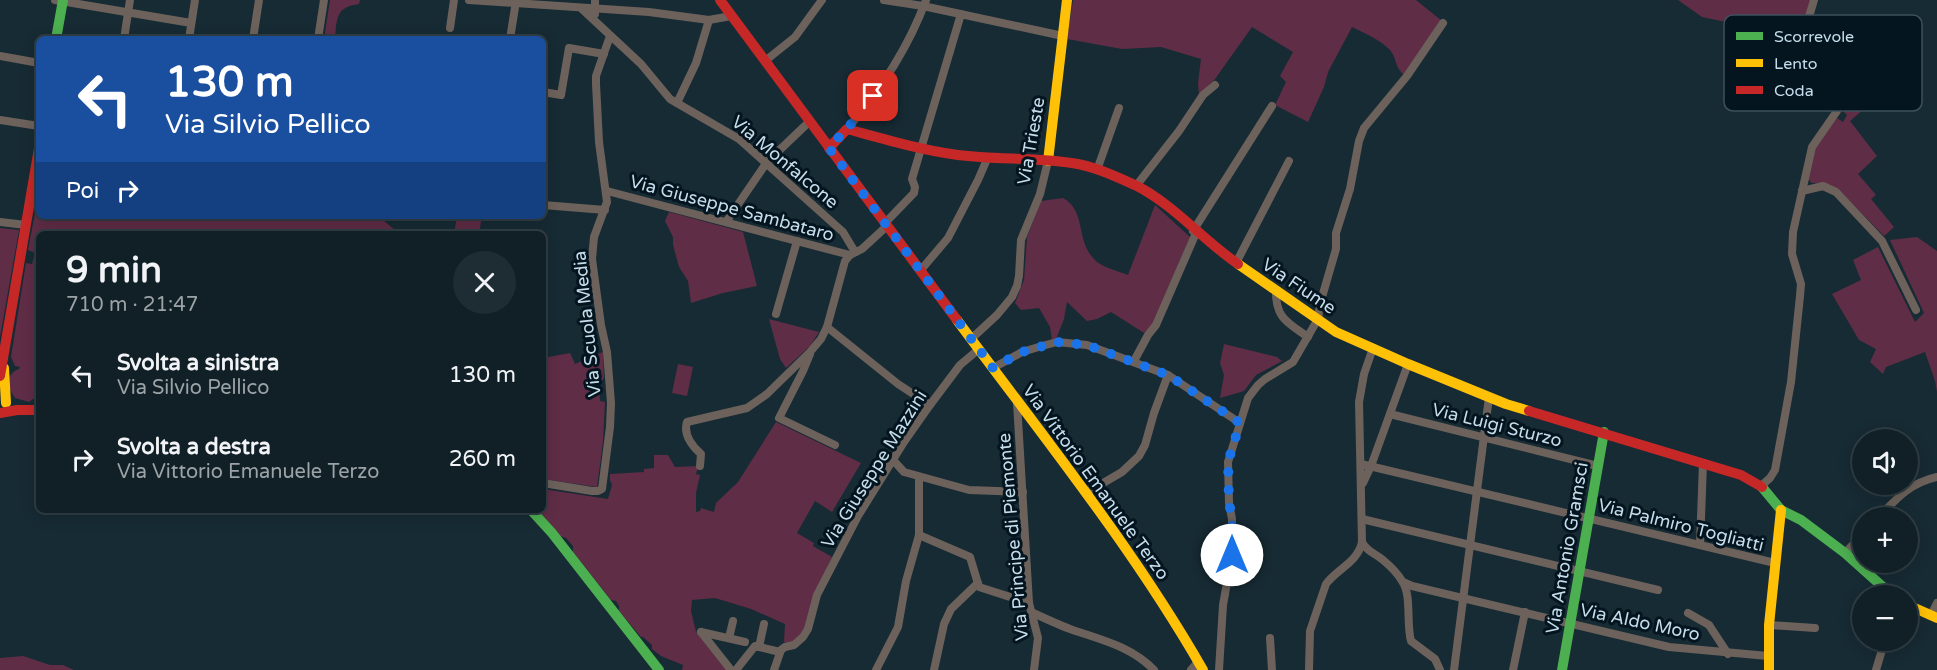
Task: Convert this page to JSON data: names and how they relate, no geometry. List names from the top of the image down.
{
  "streets": {
    "street": [
      "Via Trieste",
      "Via Monfalcone",
      "Via Giuseppe Sambataro",
      "Via Fiume",
      "Via Scuola Media",
      "Via Luigi Sturzo",
      "Via Giuseppe Mazzini",
      "Via Vittorio Emanuele Terzo",
      "Via Palmiro Togliatti",
      "Via Principe di Piemonte",
      "Via Antonio Gramsci",
      "Via Aldo Moro"
    ]
  },
  "crossings": [
    ["Via Trieste", "Via Fiume"],
    ["Via Trieste", "Via Vittorio Emanuele Terzo"],
    ["Via Monfalcone", "Via Giuseppe Sambataro"],
    ["Via Monfalcone", "Via Scuola Media"],
    ["Via Giuseppe Sambataro", "Via Scuola Media"],
    ["Via Fiume", "Via Antonio Gramsci"],
    ["Via Luigi Sturzo", "Via Antonio Gramsci"],
    ["Via Giuseppe Mazzini", "Via Vittorio Emanuele Terzo"],
    ["Via Vittorio Emanuele Terzo", "Via Principe di Piemonte"],
    ["Via Palmiro Togliatti", "Via Antonio Gramsci"],
    ["Via Antonio Gramsci", "Via Aldo Moro"]
  ],
  "legend": ["Scorrevole", "Lento", "Coda"],
  "page": {
    "turn": ["130 m", "Via Silvio Pellico"],
    "then": "Poi",
    "heading": ["9 min", "710 m · 21:47"],
    "list": [
      {
        "name": "Svolta a sinistra",
        "note": "Via Silvio Pellico",
        "value": "130 m"
      },
      {
        "name": "Svolta a destra",
        "note": "Via Vittorio Emanuele Terzo",
        "value": "260 m"
      }
    ],
    "map_buttons": ["+", "−"]
  }
}
